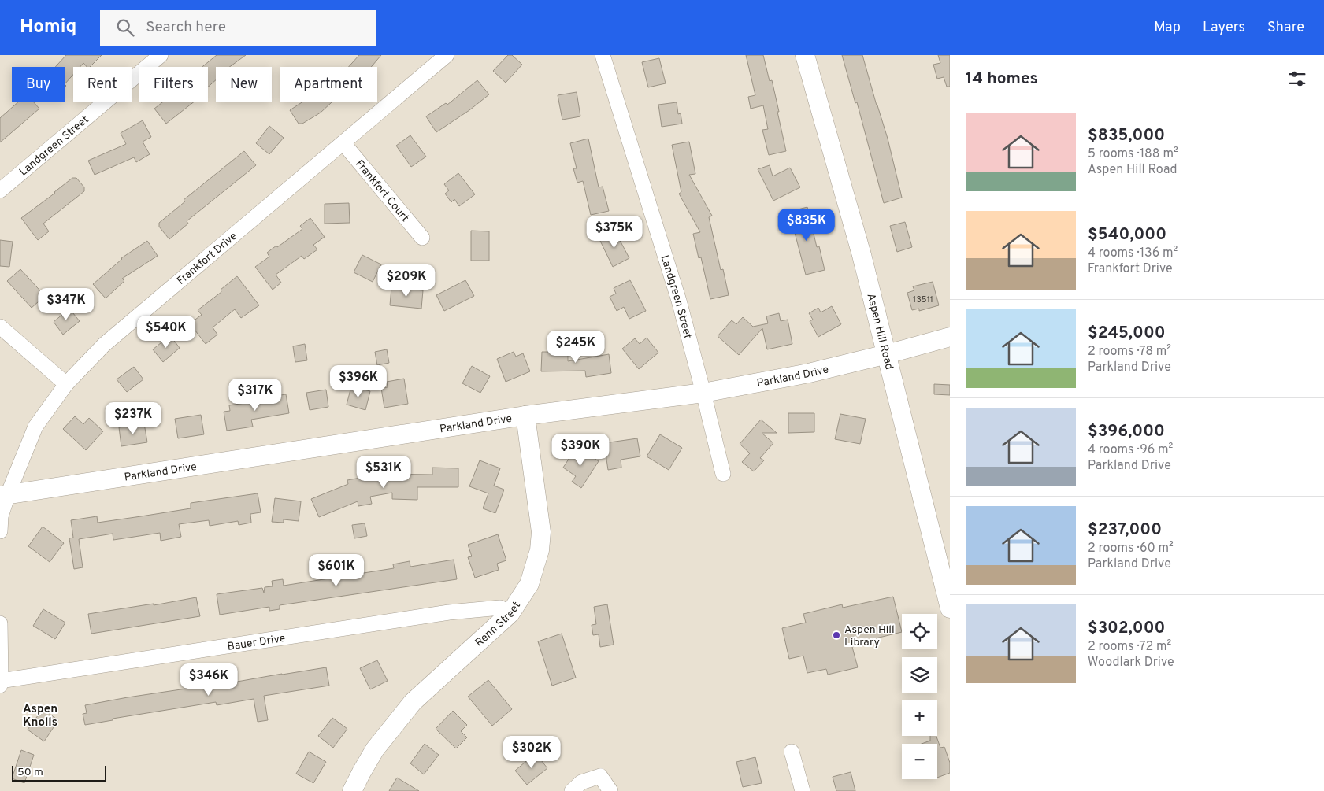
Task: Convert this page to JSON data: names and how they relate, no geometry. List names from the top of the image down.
{
  "streets": {
    "street": [
      "Landgreen Street",
      "Frankfort Court",
      "Frankfort Drive",
      "Aspen Hill Road",
      "Parkland Drive",
      "Renn Street",
      "Bauer Drive"
    ]
  },
  "crossings": [
    ["Landgreen Street", "Parkland Drive"],
    ["Frankfort Court", "Frankfort Drive"],
    ["Frankfort Drive", "Parkland Drive"],
    ["Aspen Hill Road", "Parkland Drive"],
    ["Parkland Drive", "Renn Street"],
    ["Renn Street", "Bauer Drive"]
  ],
  "districts": ["Aspen Knolls"],
  "places": ["Aspen Hill Library"],
  "house_numbers": ["13511"],
  "scale_bar": "50 m",
  "page": {
    "header": "Homiq",
    "search": "Search here",
    "nav": ["Map", "Layers", "Share"],
    "heading": "14 homes",
    "chip": [
      "Buy",
      "Rent",
      "Filters",
      "New",
      "Apartment"
    ],
    "list": [
      {
        "name": "$835,000",
        "note": "5 rooms · 188 m² · Aspen Hill Road"
      },
      {
        "name": "$540,000",
        "note": "4 rooms · 136 m² · Frankfort Drive"
      },
      {
        "name": "$245,000",
        "note": "2 rooms · 78 m² · Parkland Drive"
      },
      {
        "name": "$396,000",
        "note": "4 rooms · 96 m² · Parkland Drive"
      },
      {
        "name": "$237,000",
        "note": "2 rooms · 60 m² · Parkland Drive"
      },
      {
        "name": "$302,000",
        "note": "2 rooms · 72 m² · Woodlark Drive"
      }
    ],
    "price": [
      "$835K",
      "$375K",
      "$209K",
      "$347K",
      "$540K",
      "$245K",
      "$396K",
      "$317K",
      "$237K",
      "$390K",
      "$531K",
      "$601K",
      "$346K",
      "$302K"
    ],
    "map_buttons": ["+", "−"],
    "scale": "50 m"
  }
}
